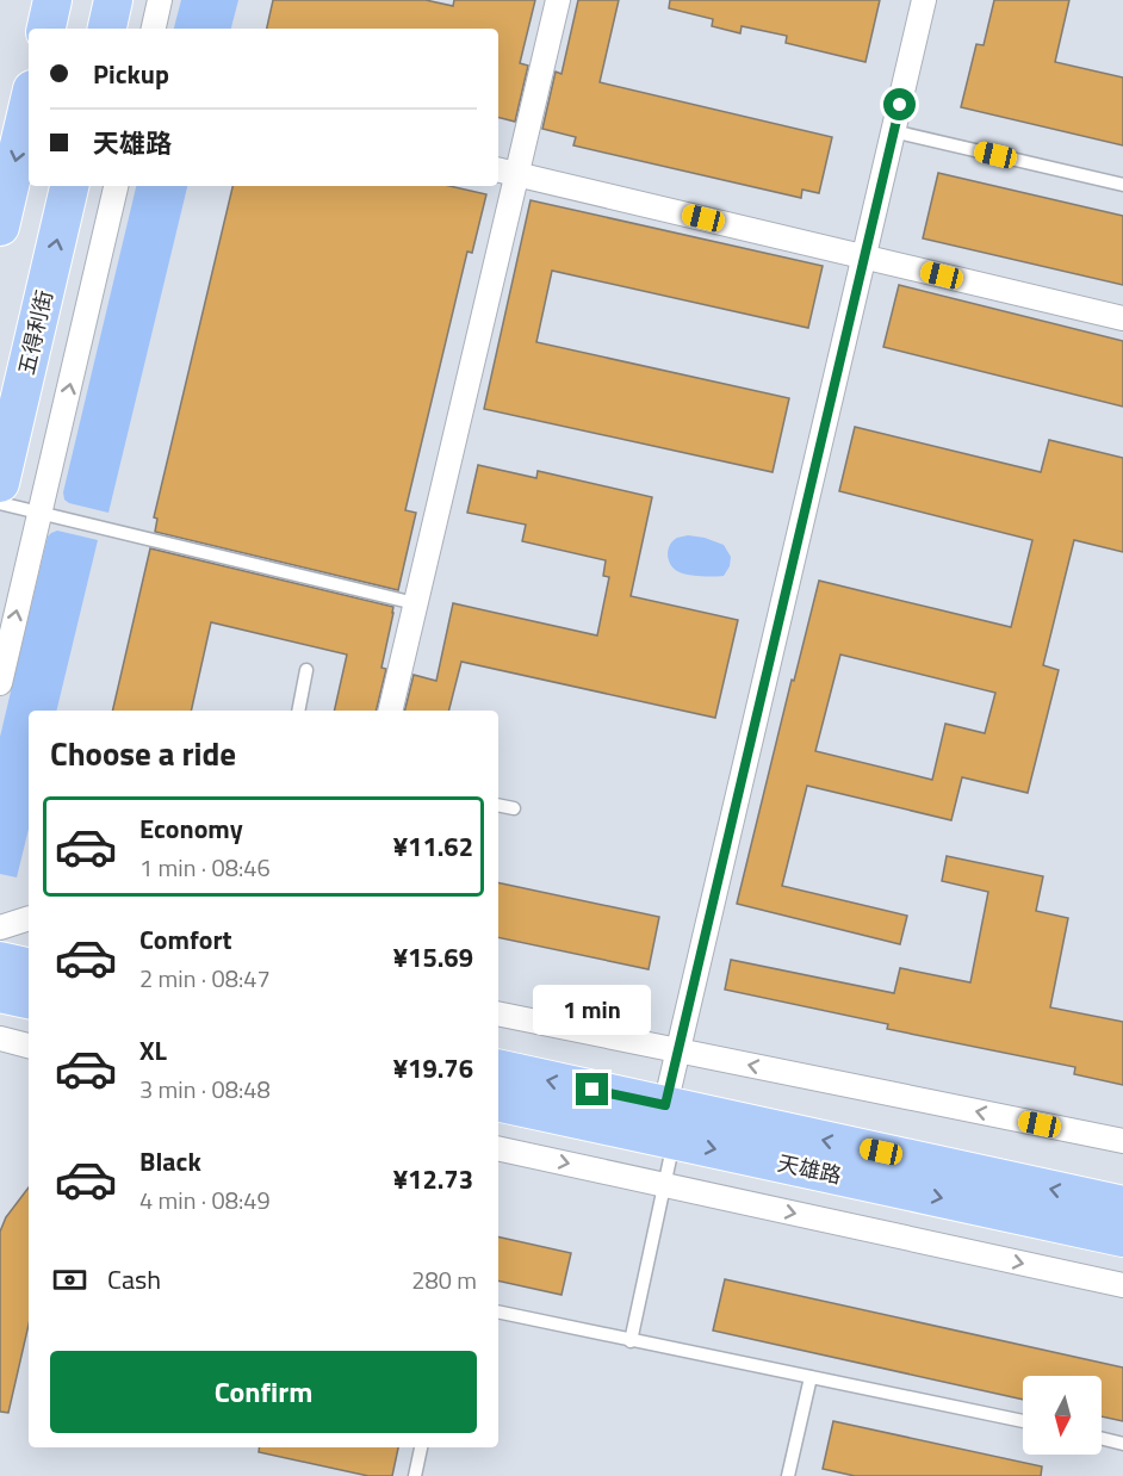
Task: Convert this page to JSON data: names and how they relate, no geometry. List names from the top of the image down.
{
  "streets": {
    "main road": ["五得利街", "天雄路"]
  },
  "one_way": ["五得利街"],
  "north": "bottom",
  "page": {
    "banner": ["Pickup", "天雄路"],
    "heading": "Choose a ride",
    "list": [
      {
        "name": "Economy",
        "note": "1 min · 08:46",
        "value": "¥11.62"
      },
      {
        "name": "Comfort",
        "note": "2 min · 08:47",
        "value": "¥15.69"
      },
      {
        "name": "XL",
        "note": "3 min · 08:48",
        "value": "¥19.76"
      },
      {
        "name": "Black",
        "note": "4 min · 08:49",
        "value": "¥12.73"
      }
    ],
    "bubble": "1 min",
    "pay": ["Cash", "280 m"],
    "buttons": "Confirm"
  }
}
